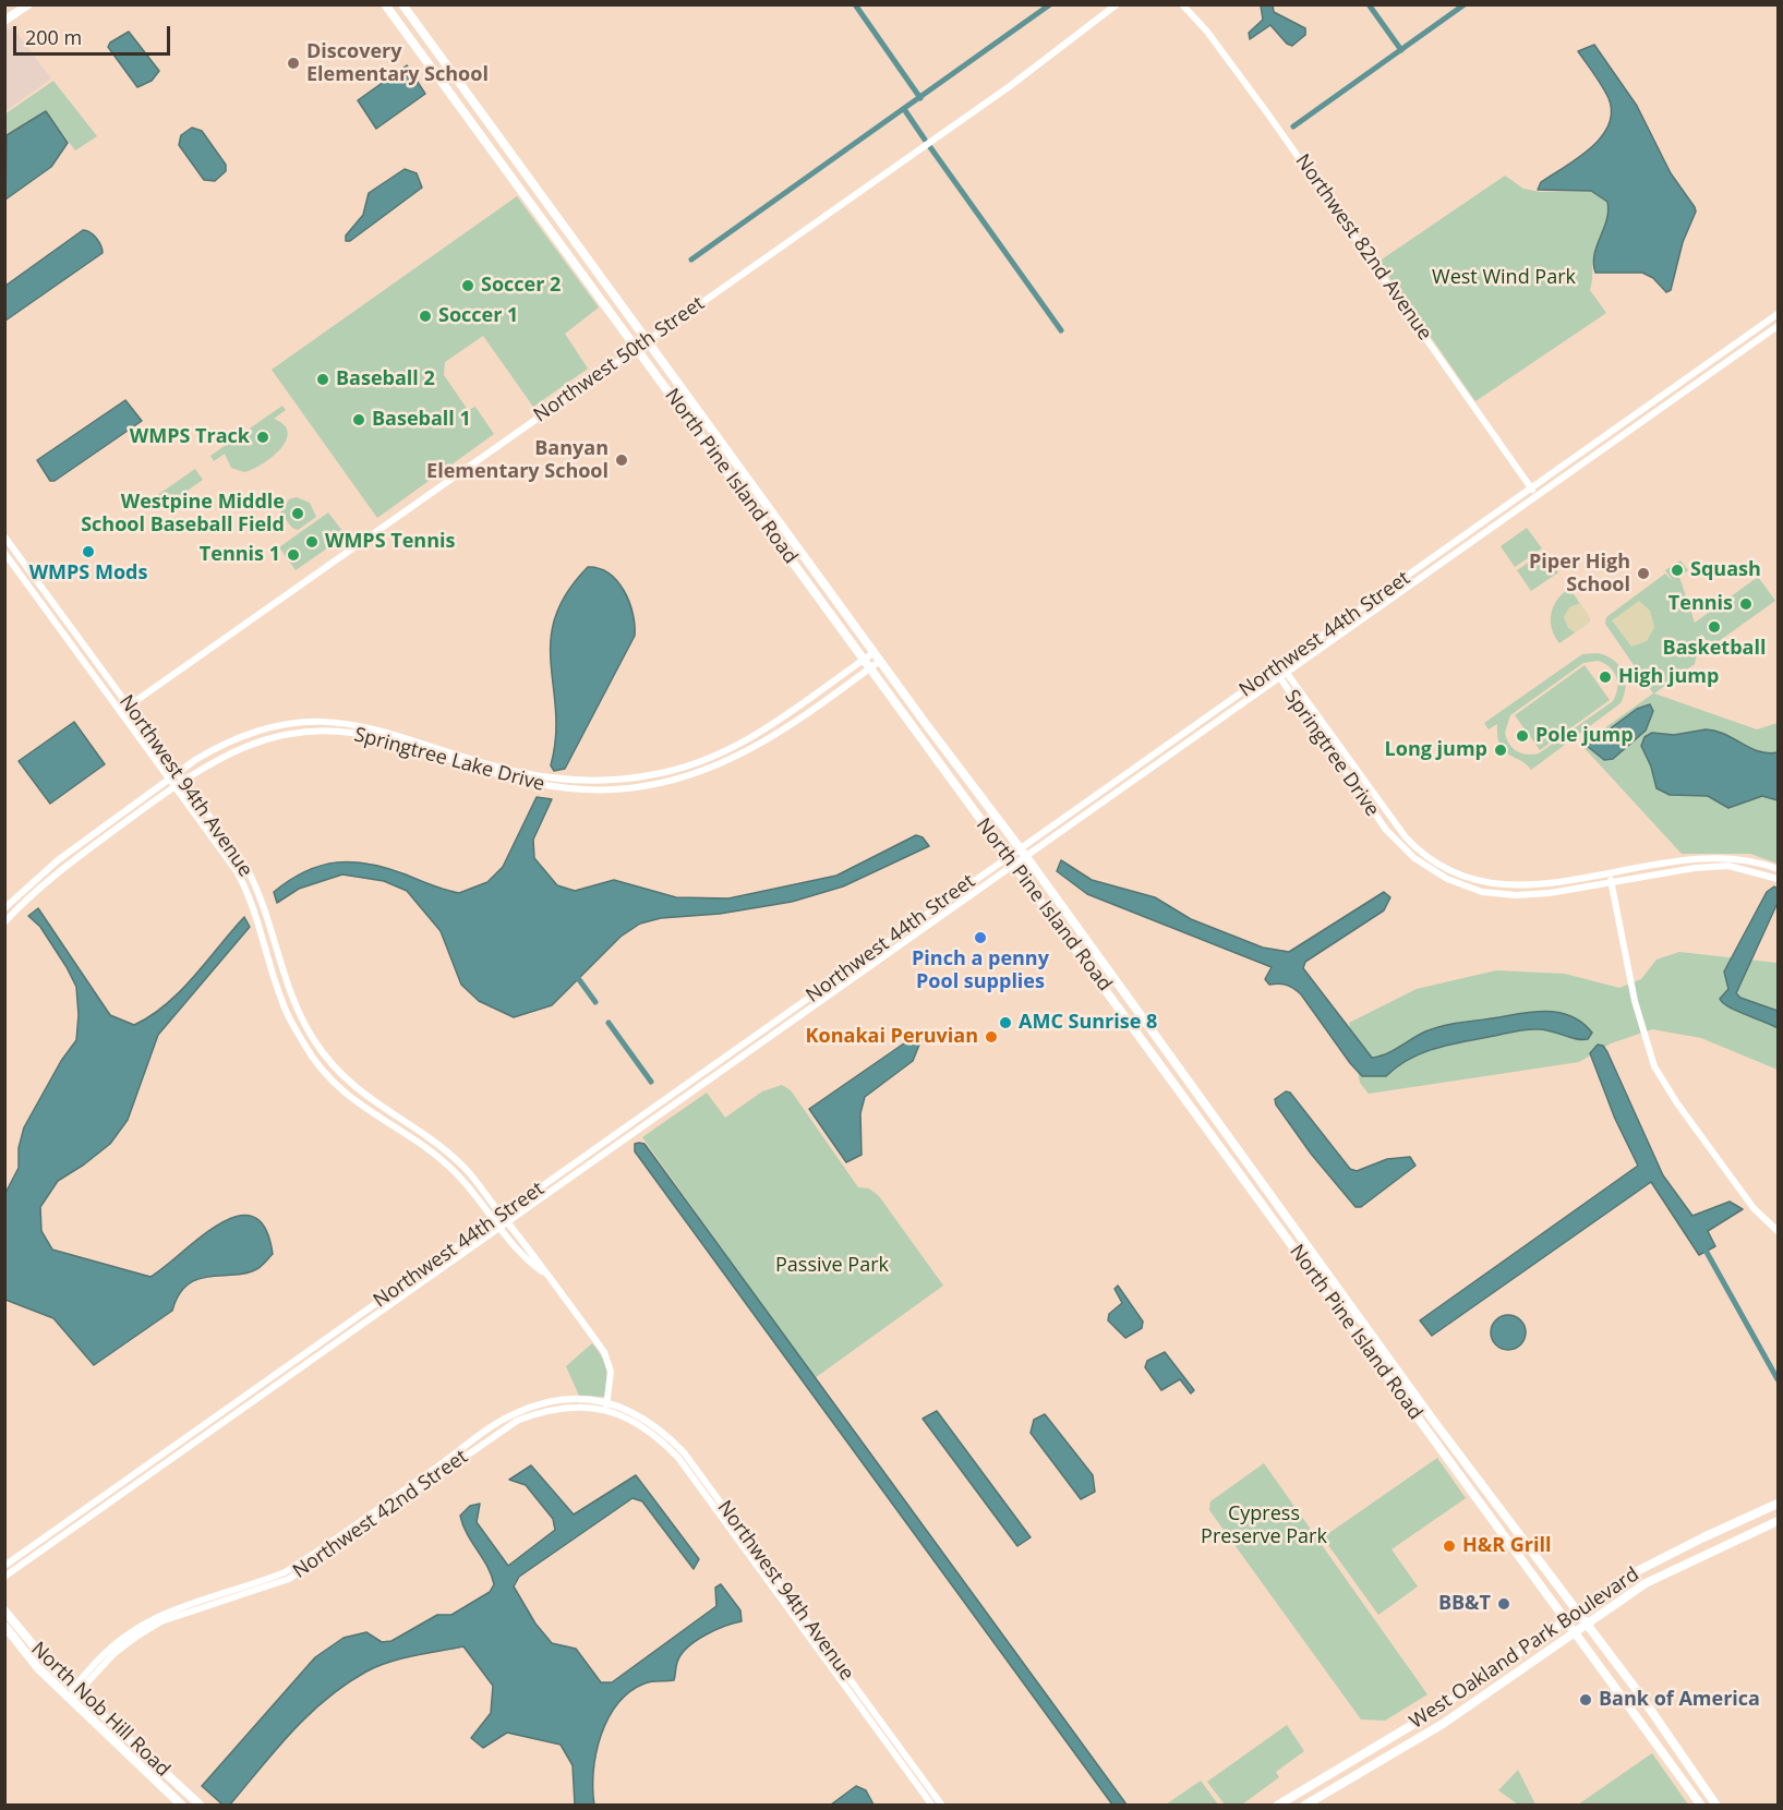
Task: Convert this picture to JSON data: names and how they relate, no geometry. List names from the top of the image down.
{
  "streets": {
    "main road": ["North Pine Island Road", "West Oakland Park Boulevard", "North Nob Hill Road"],
    "street": [
      "Northwest 82nd Avenue",
      "Northwest 50th Street",
      "Northwest 44th Street",
      "Springtree Drive",
      "Springtree Lake Drive",
      "Northwest 94th Avenue",
      "Northwest 42nd Street"
    ]
  },
  "crossings": [
    ["Northwest 82nd Avenue", "Northwest 44th Street"],
    ["Northwest 50th Street", "North Pine Island Road"],
    ["Northwest 50th Street", "Northwest 94th Avenue"],
    ["North Pine Island Road", "Northwest 44th Street"],
    ["North Pine Island Road", "Springtree Lake Drive"],
    ["North Pine Island Road", "West Oakland Park Boulevard"],
    ["Northwest 44th Street", "Springtree Drive"],
    ["Northwest 44th Street", "Northwest 94th Avenue"],
    ["Springtree Lake Drive", "Northwest 94th Avenue"],
    ["Northwest 94th Avenue", "Northwest 42nd Street"],
    ["Northwest 42nd Street", "North Nob Hill Road"]
  ],
  "parks": ["West Wind Park", "Passive Park", "Cypress Preserve Park"],
  "places": [
    "Discovery Elementary School",
    "Soccer 2",
    "Soccer 1",
    "Baseball 2",
    "Baseball 1",
    "WMPS Track",
    "Banyan Elementary School",
    "Westpine Middle School Baseball Field",
    "WMPS Tennis",
    "WMPS Mods",
    "Tennis 1",
    "Squash",
    "Piper High School",
    "Tennis",
    "Basketball",
    "High jump",
    "Pole jump",
    "Long jump",
    "Pinch a penny Pool supplies",
    "AMC Sunrise 8",
    "Konakai Peruvian",
    "H&R Grill",
    "BB&T",
    "Bank of America"
  ],
  "scale_bar": "200 m"
}
